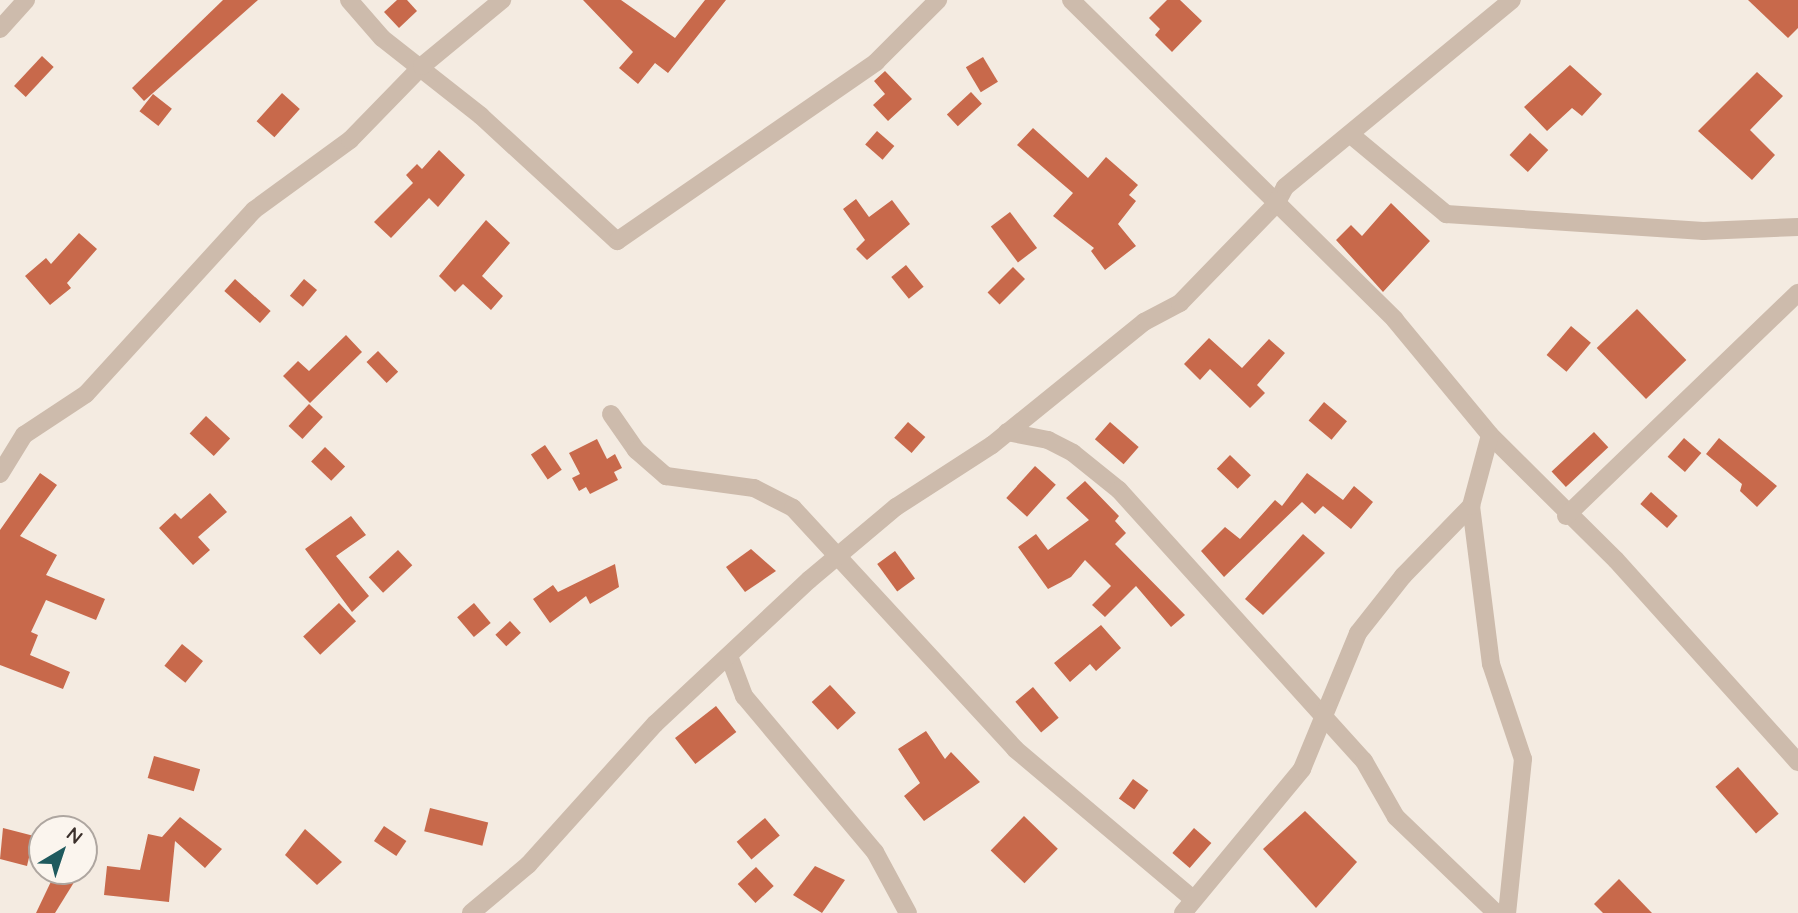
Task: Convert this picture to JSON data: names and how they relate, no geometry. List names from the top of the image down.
{
  "north": "top right"
}
